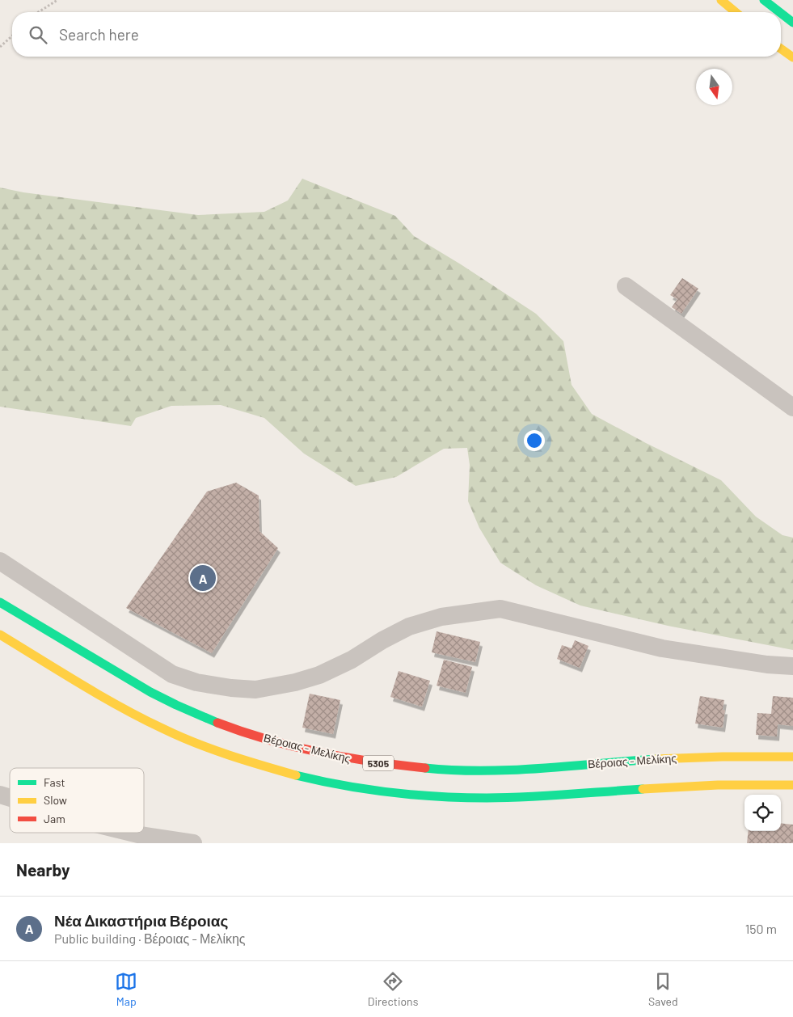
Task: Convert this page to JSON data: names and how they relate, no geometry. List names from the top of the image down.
{
  "streets": {
    "main road": ["Βέροιας - Μελίκης", "5305"]
  },
  "legend": ["Fast", "Slow", "Jam"],
  "north": "bottom",
  "page": {
    "search": "Search here",
    "pins": "A",
    "heading": "Nearby",
    "list": [
      {
        "mark": "A",
        "name": "Νέα Δικαστήρια Βέροιας",
        "note": "Public building · Βέροιας - Μελίκης",
        "value": "150 m"
      }
    ],
    "nav": ["Map", "Directions", "Saved"]
  }
}
